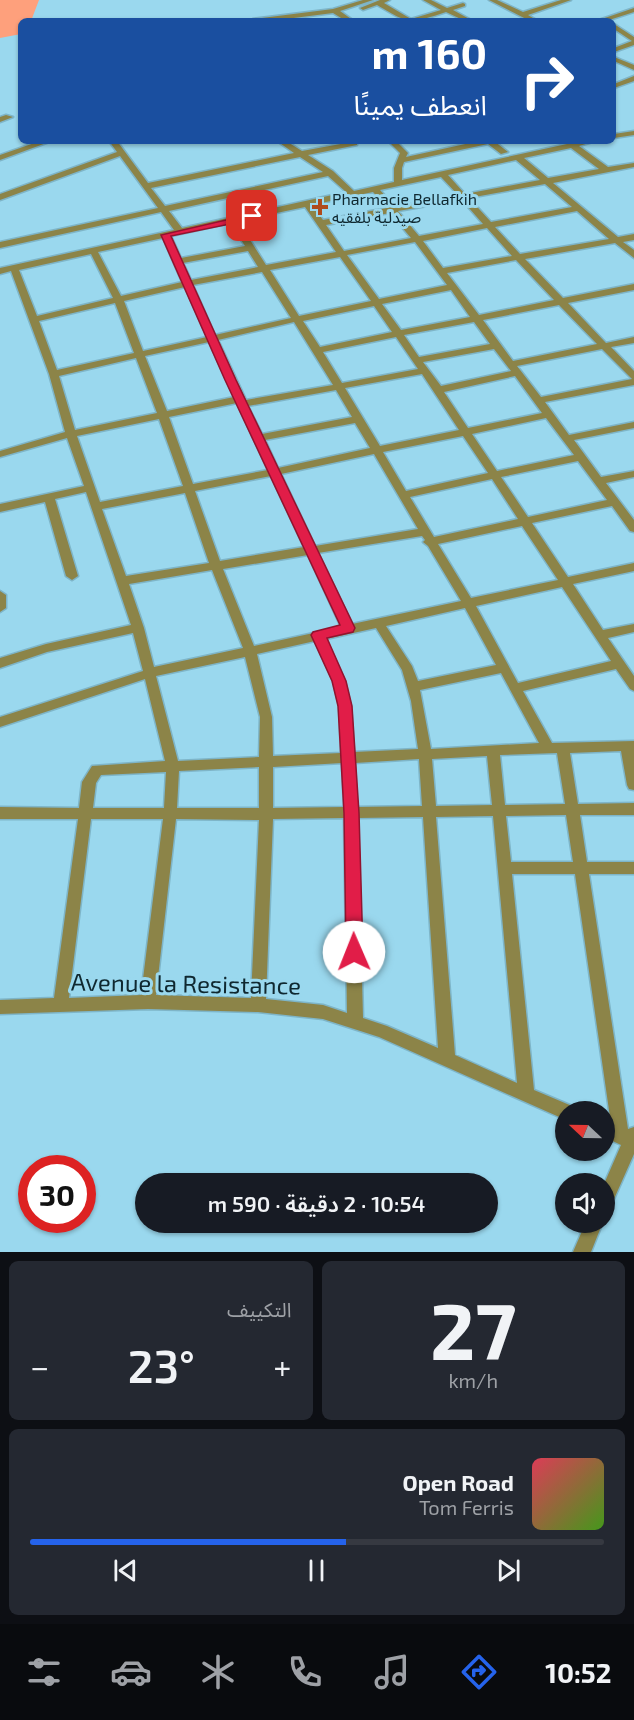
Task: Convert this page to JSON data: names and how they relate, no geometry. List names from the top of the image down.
{
  "streets": {
    "street": ["Avenue la Resistance"]
  },
  "places": {
    "health": ["Pharmacie Bellafkih صيدلية بلفقيه"]
  },
  "north": "left",
  "page": {
    "turn": ["160 m", "انعطف يمينًا"],
    "limit": "30",
    "trip": "10:54 · 2 دقيقة · 590 m",
    "tile": [
      ["27", "km/h"],
      "التكييف"
    ],
    "heat": ["−", "23°", "+"],
    "song": ["Open Road", "Tom Ferris"],
    "tabs": "10:52"
  }
}
